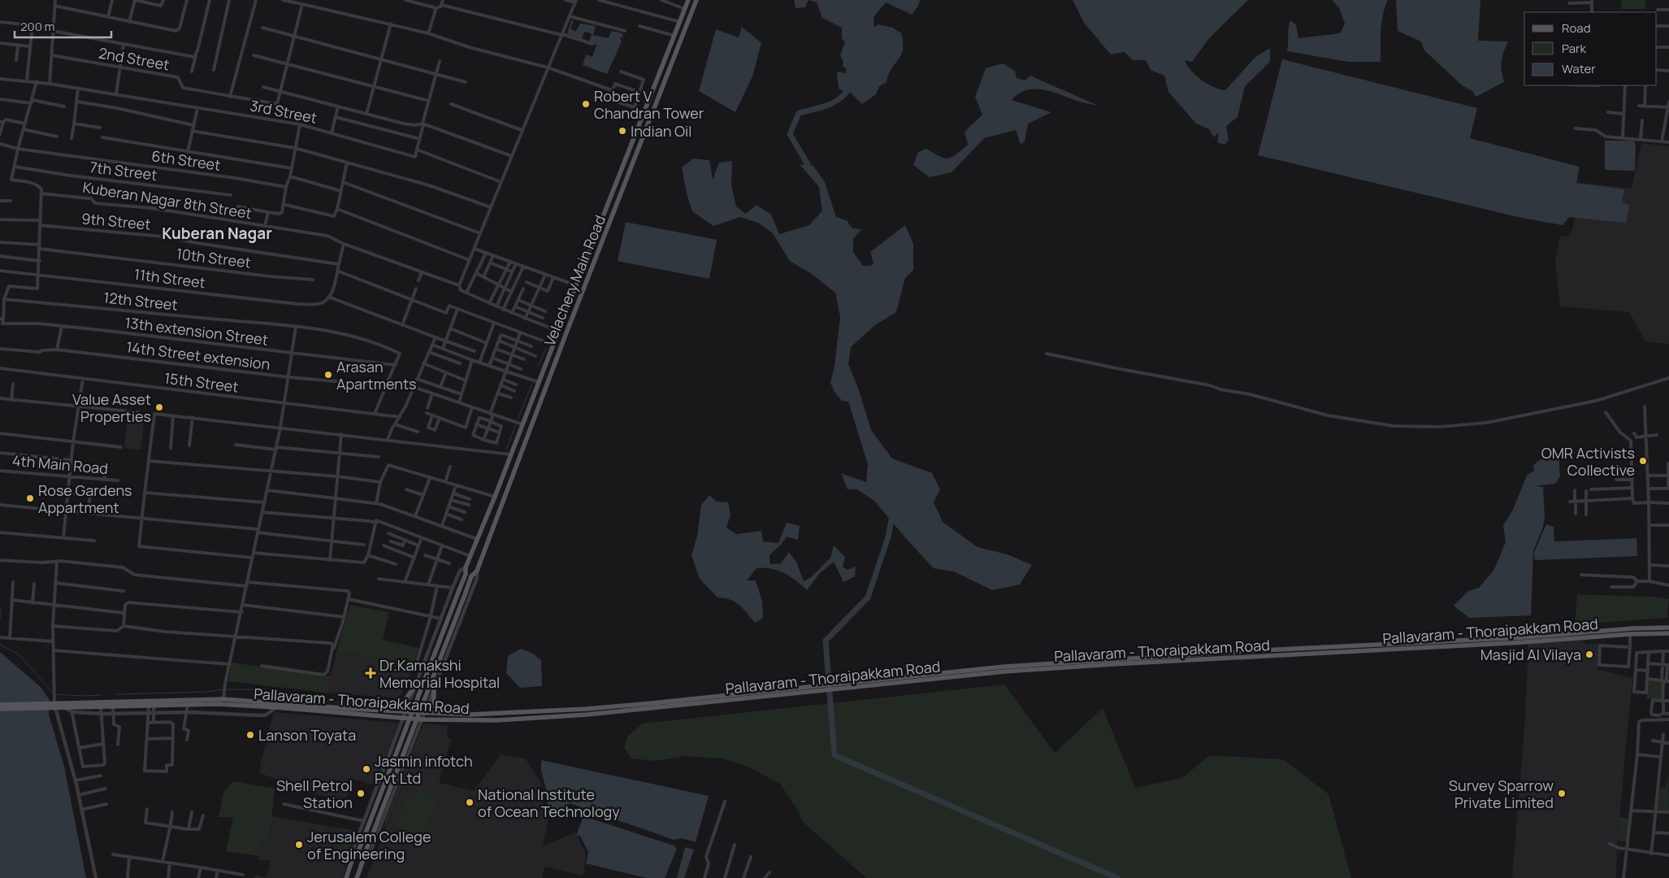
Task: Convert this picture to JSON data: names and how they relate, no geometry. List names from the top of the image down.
{
  "streets": {
    "main road": ["Velachery Main Road", "Pallavaram - Thoraipakkam Road"],
    "street": [
      "2nd Street",
      "3rd Street",
      "6th Street",
      "7th Street",
      "Kuberan Nagar 8th Street",
      "9th Street",
      "10th Street",
      "11th Street",
      "12th Street",
      "13th extension Street",
      "14th Street extension",
      "15th Street",
      "4th Main Road"
    ]
  },
  "crossings": [
    ["12th Street", "13th extension Street"]
  ],
  "districts": ["Kuberan Nagar"],
  "places": {
    "other": [
      "Robert V Chandran Tower",
      "Indian Oil",
      "Arasan Apartments",
      "Value Asset Properties",
      "OMR Activists Collective",
      "Rose Gardens Appartment",
      "Masjid Al Vilaya",
      "Lanson Toyata",
      "Jasmin infotch Pvt Ltd",
      "Shell Petrol Station",
      "Survey Sparrow Private Limited",
      "National Institute of Ocean Technology",
      "Jerusalem College of Engineering"
    ],
    "health": ["Dr.Kamakshi Memorial Hospital"]
  },
  "legend": ["Road", "Park", "Water"],
  "scale_bar": "200 m"
}
